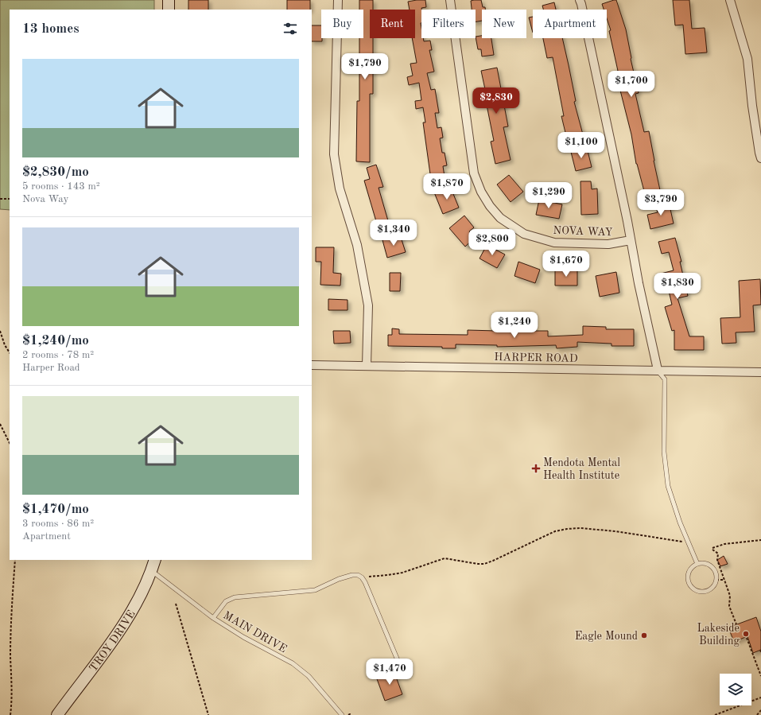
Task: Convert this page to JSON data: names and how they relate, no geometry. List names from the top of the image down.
{
  "streets": {
    "street": ["NOVA WAY", "HARPER ROAD", "TROY DRIVE"],
    "lane": ["MAIN DRIVE"]
  },
  "crossings": [
    ["MAIN DRIVE", "TROY DRIVE"]
  ],
  "places": {
    "health": ["Mendota Mental Health Institute"],
    "other": ["Lakeside Building", "Eagle Mound"]
  },
  "page": {
    "chip": [
      "Buy",
      "Rent",
      "Filters",
      "New",
      "Apartment"
    ],
    "heading": "13 homes",
    "list": [
      {
        "name": "$2,830/mo",
        "note": "5 rooms · 143 m² · Nova Way"
      },
      {
        "name": "$1,240/mo",
        "note": "2 rooms · 78 m² · Harper Road"
      },
      {
        "name": "$1,470/mo",
        "note": "3 rooms · 86 m² · Apartment"
      }
    ],
    "price": [
      "$1,790",
      "$1,700",
      "$2,830",
      "$1,100",
      "$1,870",
      "$1,290",
      "$3,790",
      "$1,340",
      "$2,800",
      "$1,670",
      "$1,830",
      "$1,240",
      "$1,470"
    ]
  }
}
